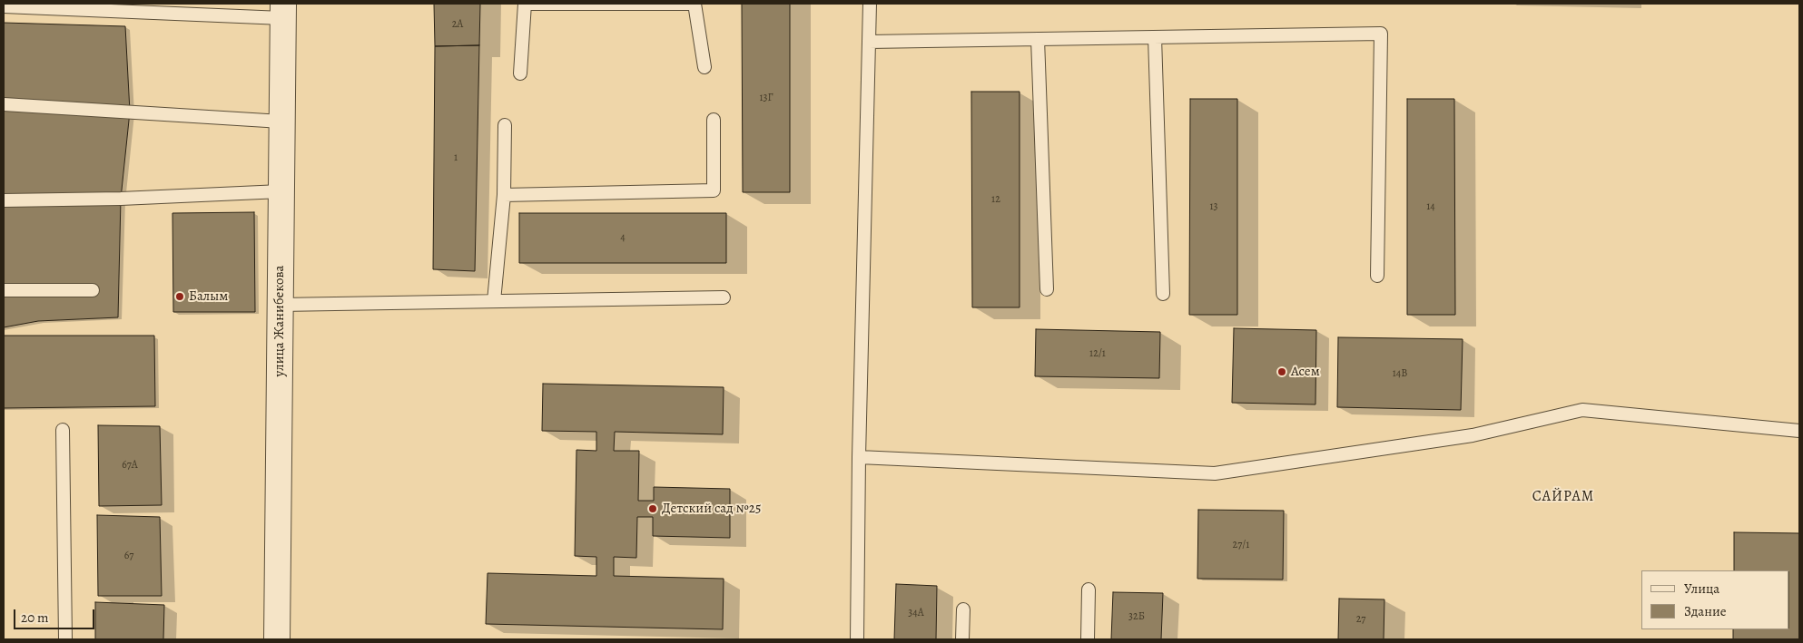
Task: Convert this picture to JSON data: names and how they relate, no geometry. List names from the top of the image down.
{
  "streets": {
    "street": ["улица Жанибекова"]
  },
  "districts": ["САЙРАМ"],
  "places": ["Балым", "Асем", "Детский сад №25"],
  "house_numbers": [
    "2А",
    "13Г",
    "1",
    "12",
    "13",
    "14",
    "4",
    "12/1",
    "14В",
    "67А",
    "27/1",
    "67",
    "34А",
    "32Б",
    "27"
  ],
  "legend": ["Улица", "Здание"],
  "scale_bar": "20 m"
}
